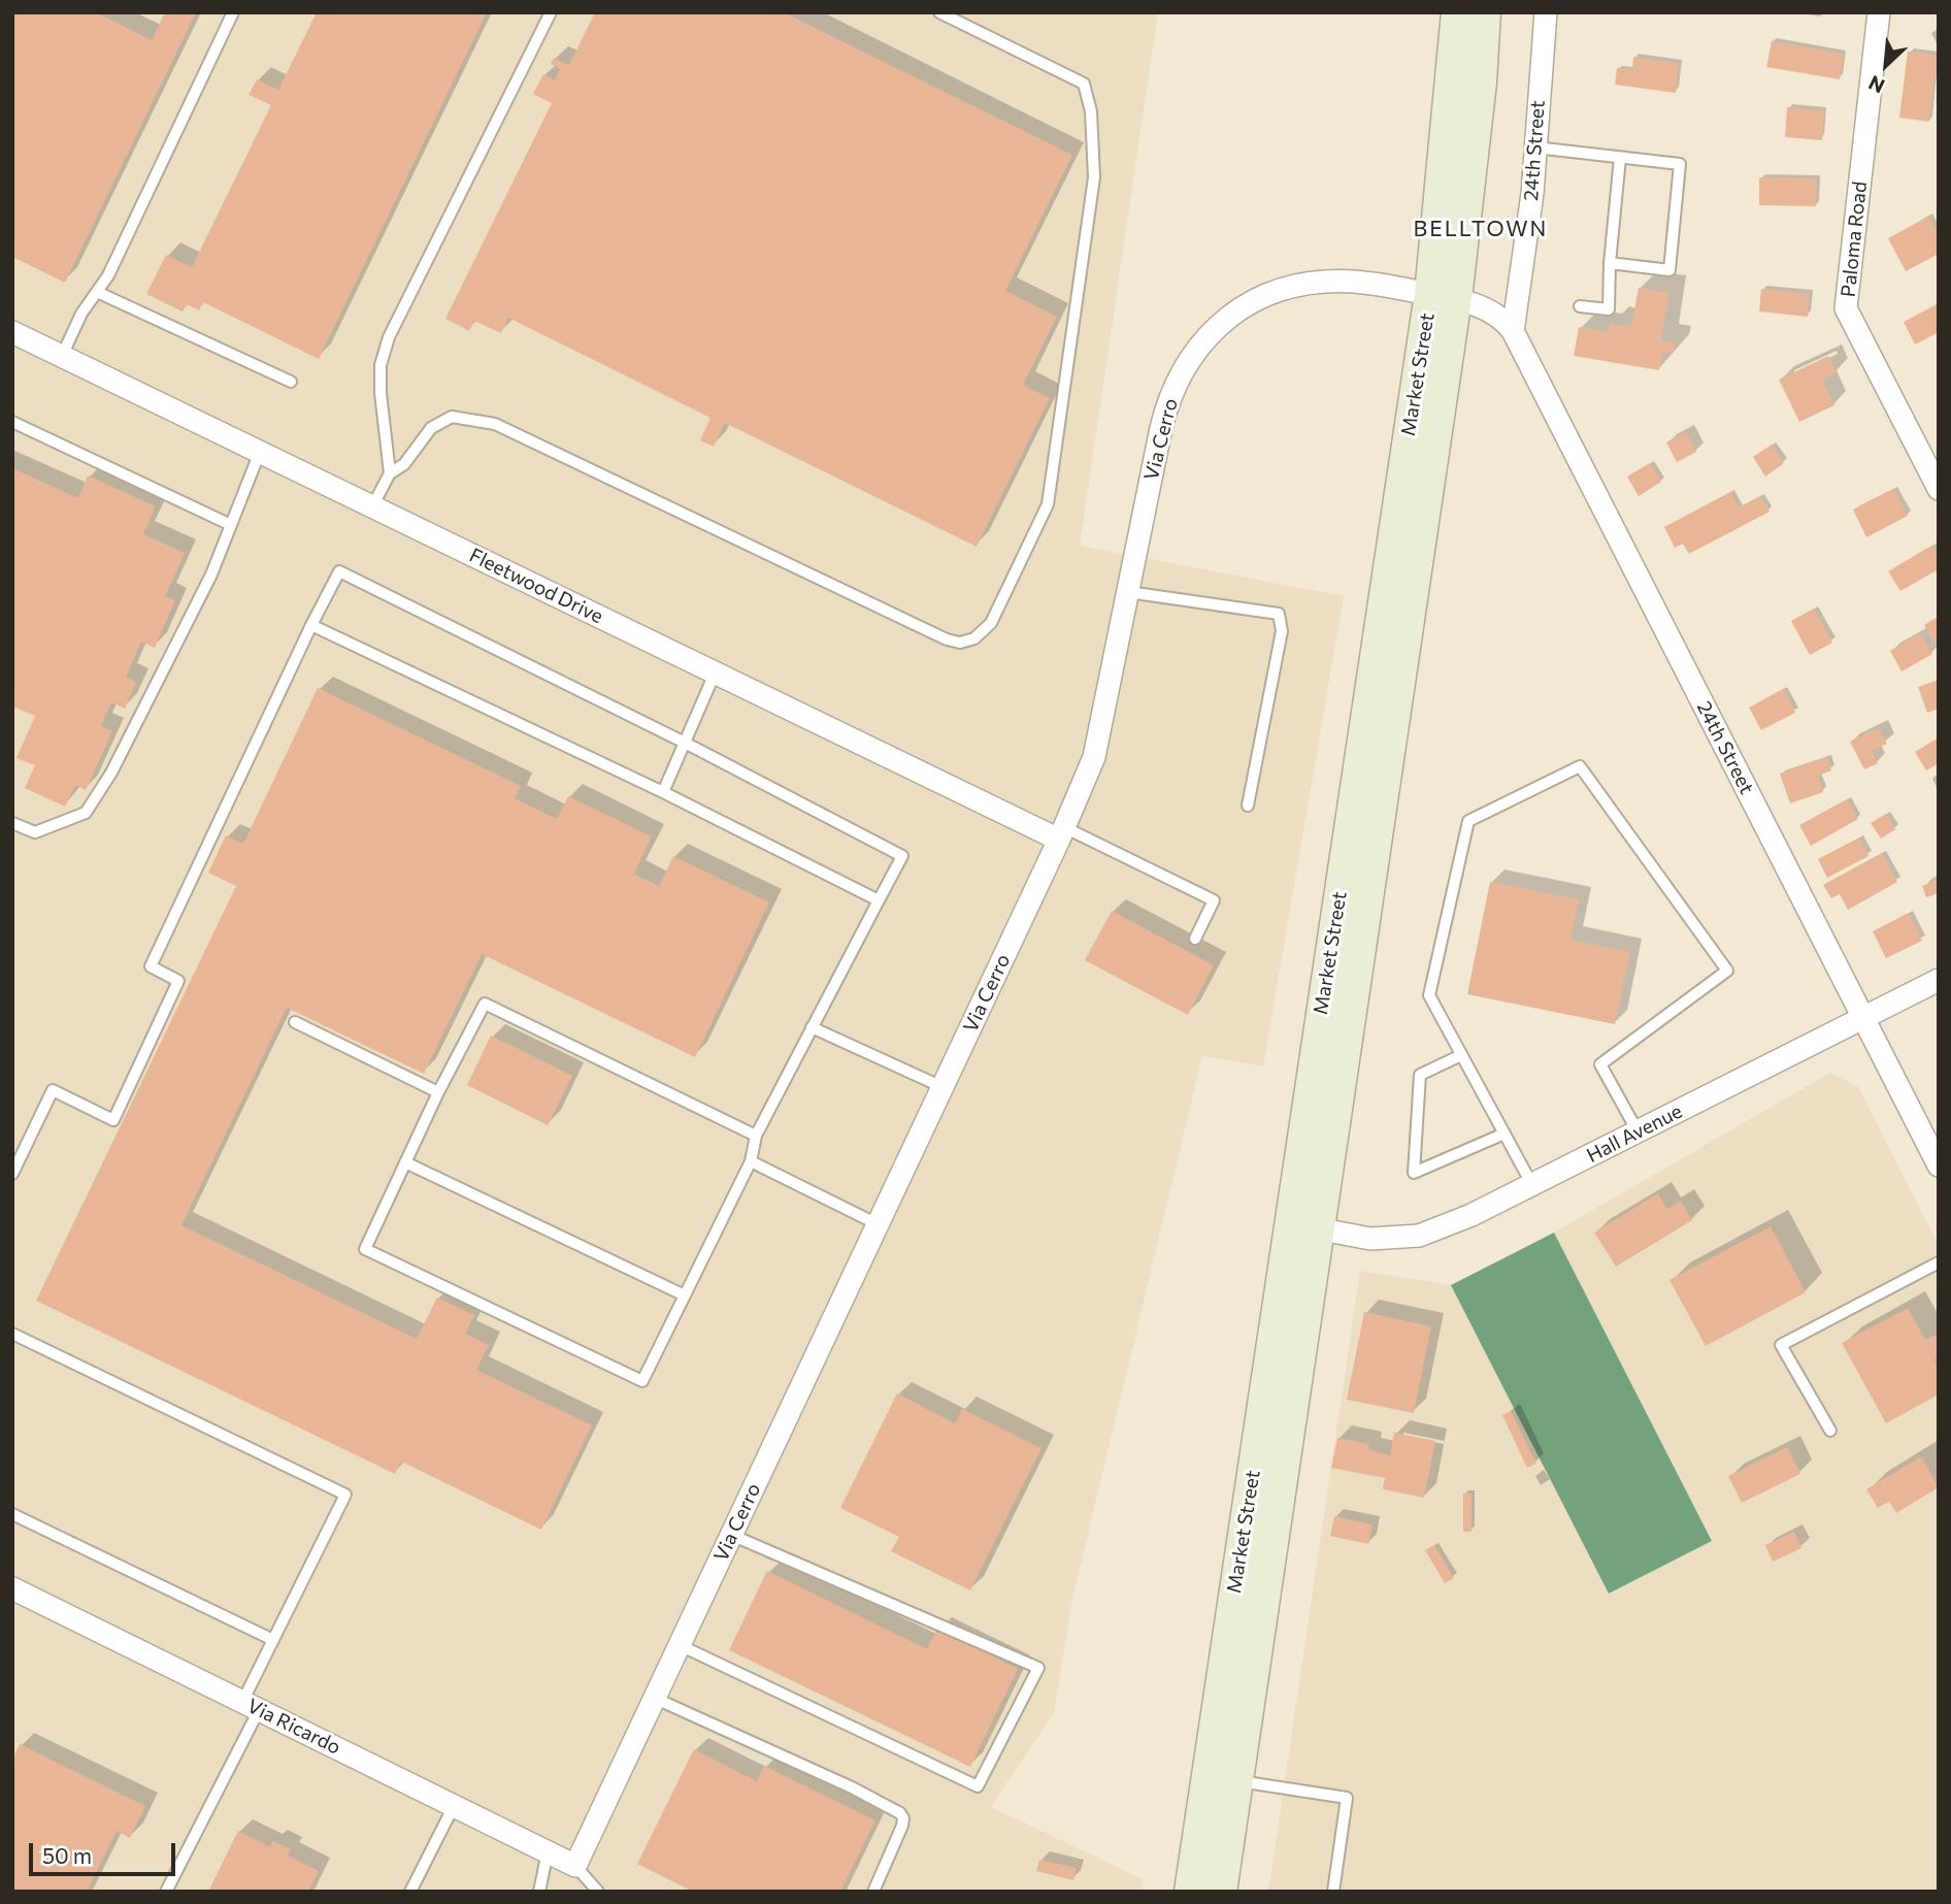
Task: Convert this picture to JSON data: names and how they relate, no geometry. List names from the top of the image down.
{
  "streets": {
    "main road": ["Market Street"],
    "street": [
      "24th Street",
      "Paloma Road",
      "Via Cerro",
      "Fleetwood Drive",
      "Hall Avenue",
      "Via Ricardo"
    ]
  },
  "crossings": [
    ["24th Street", "Market Street"],
    ["24th Street", "Via Cerro"],
    ["24th Street", "Hall Avenue"],
    ["Market Street", "Via Cerro"],
    ["Market Street", "Hall Avenue"],
    ["Via Cerro", "Fleetwood Drive"],
    ["Via Cerro", "Via Ricardo"]
  ],
  "districts": ["BELLTOWN"],
  "scale_bar": "50 m",
  "north": "bottom left"
}
